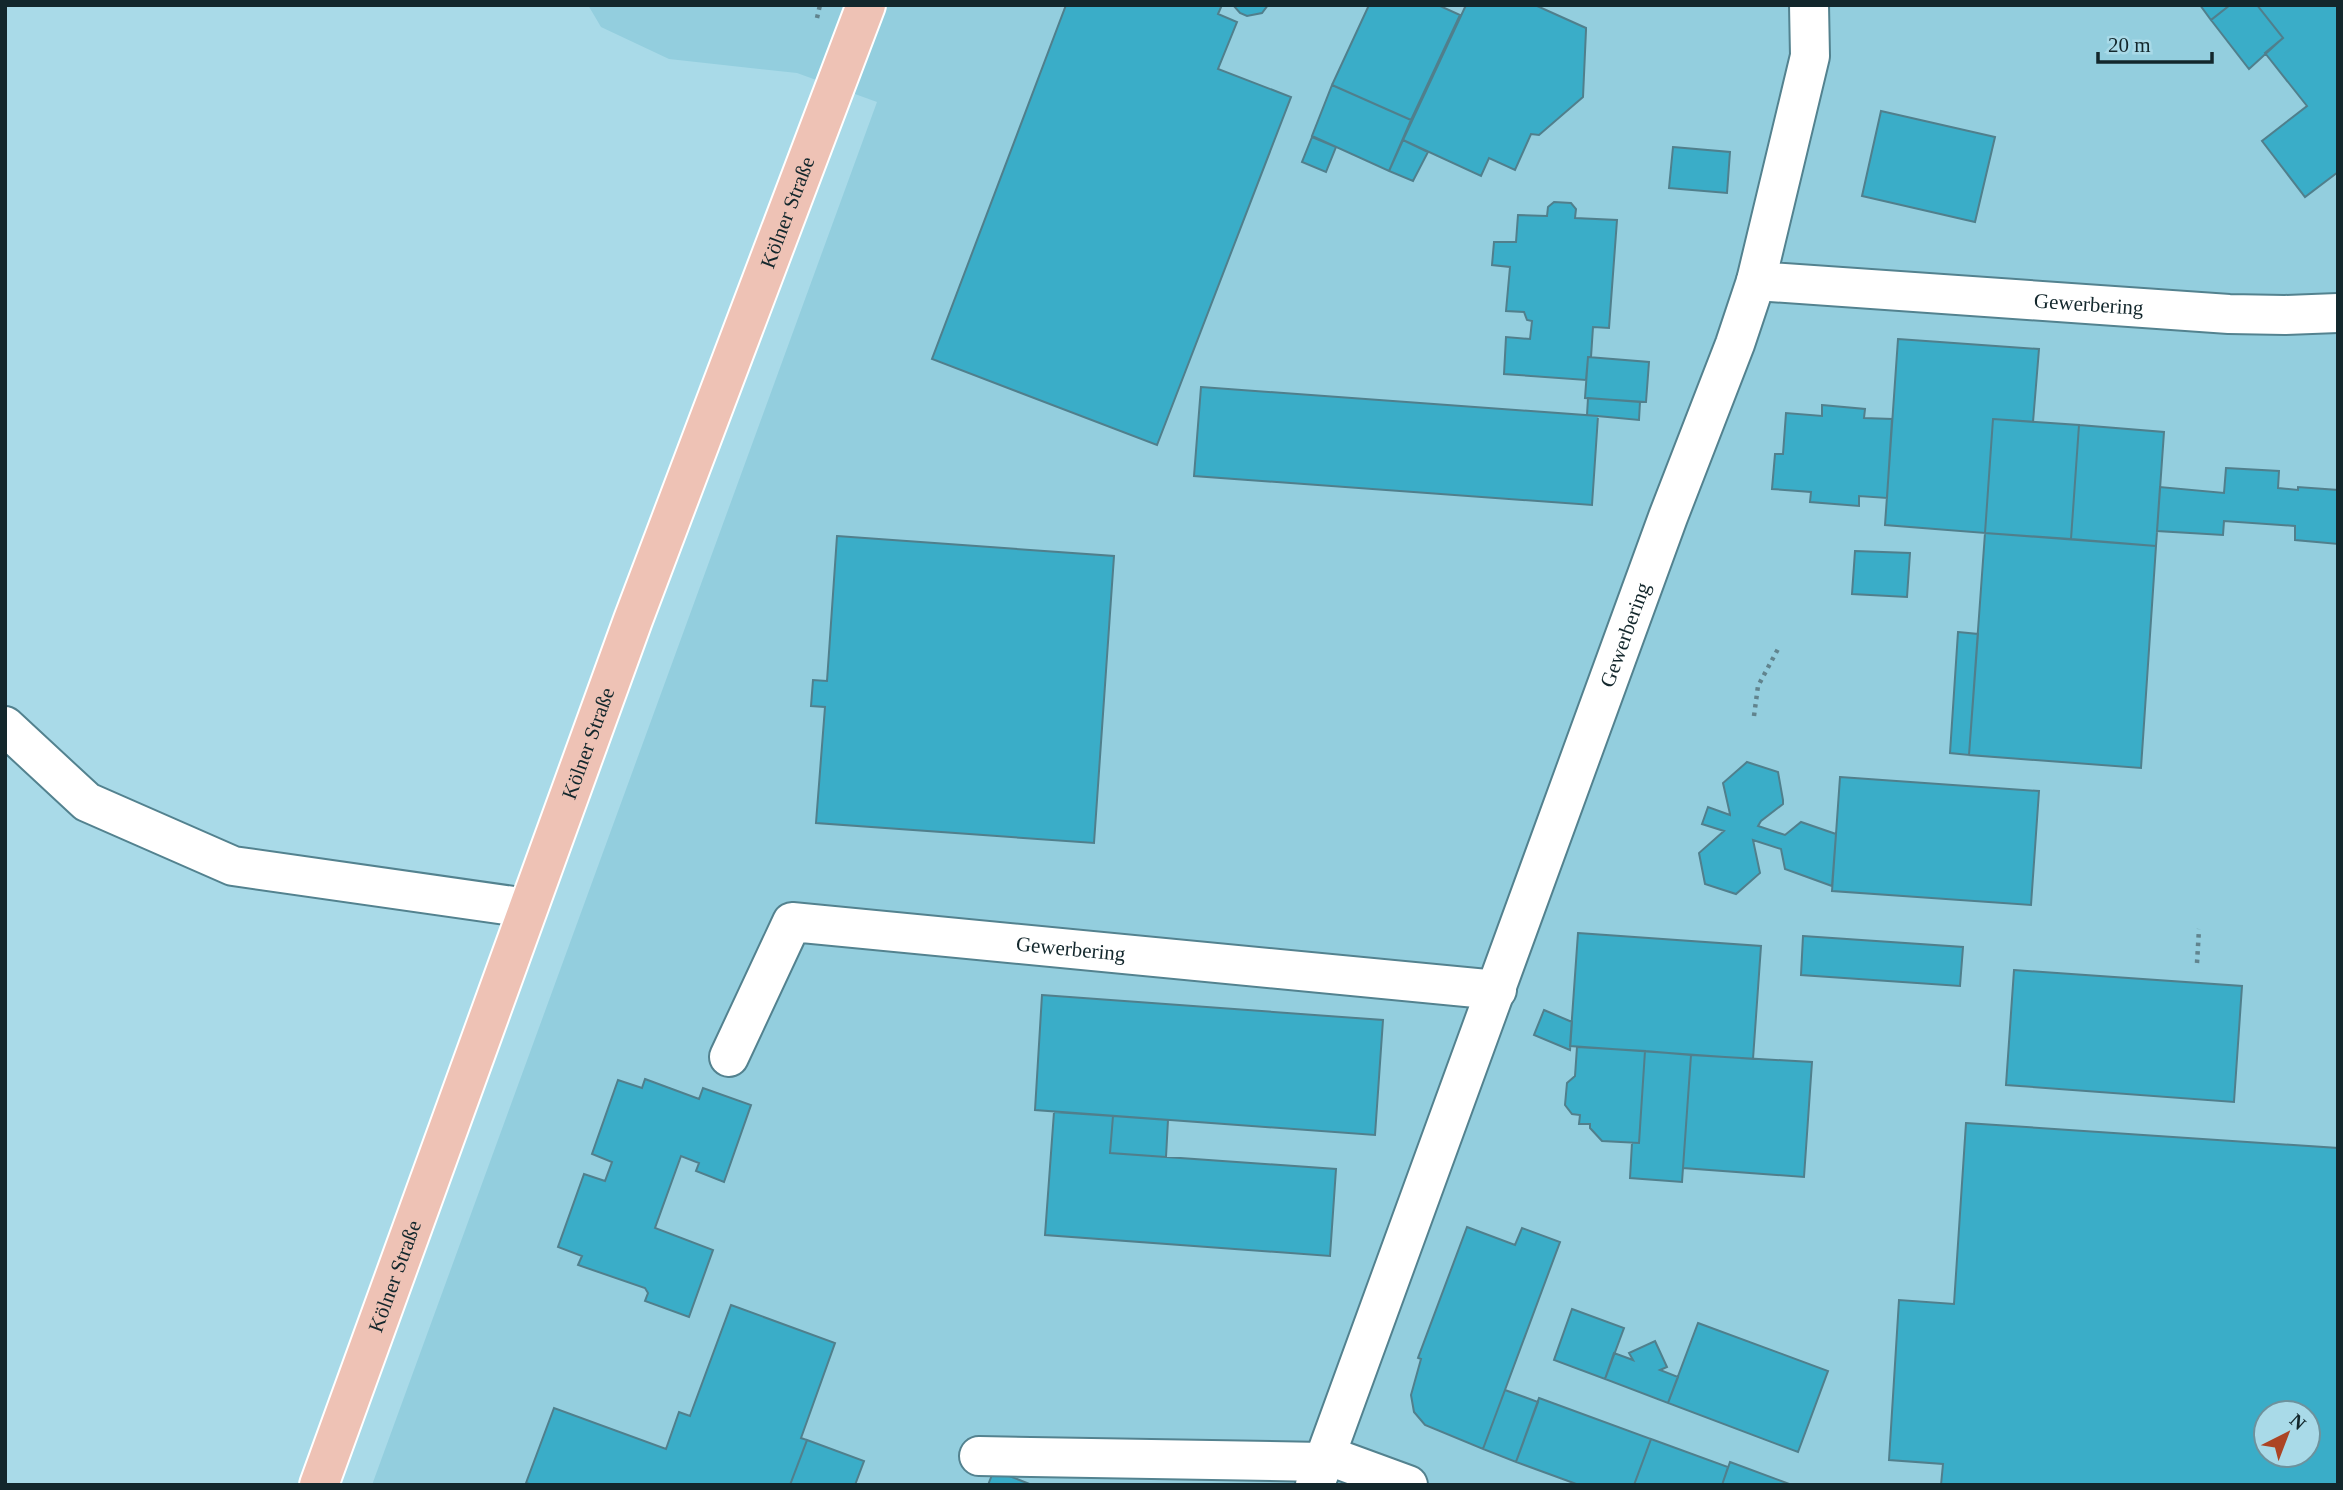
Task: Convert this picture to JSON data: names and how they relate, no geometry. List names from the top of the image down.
{
  "streets": {
    "main road": ["Kölner Straße"],
    "street": ["Gewerbering"]
  },
  "scale_bar": "20 m",
  "north": "top right"
}
